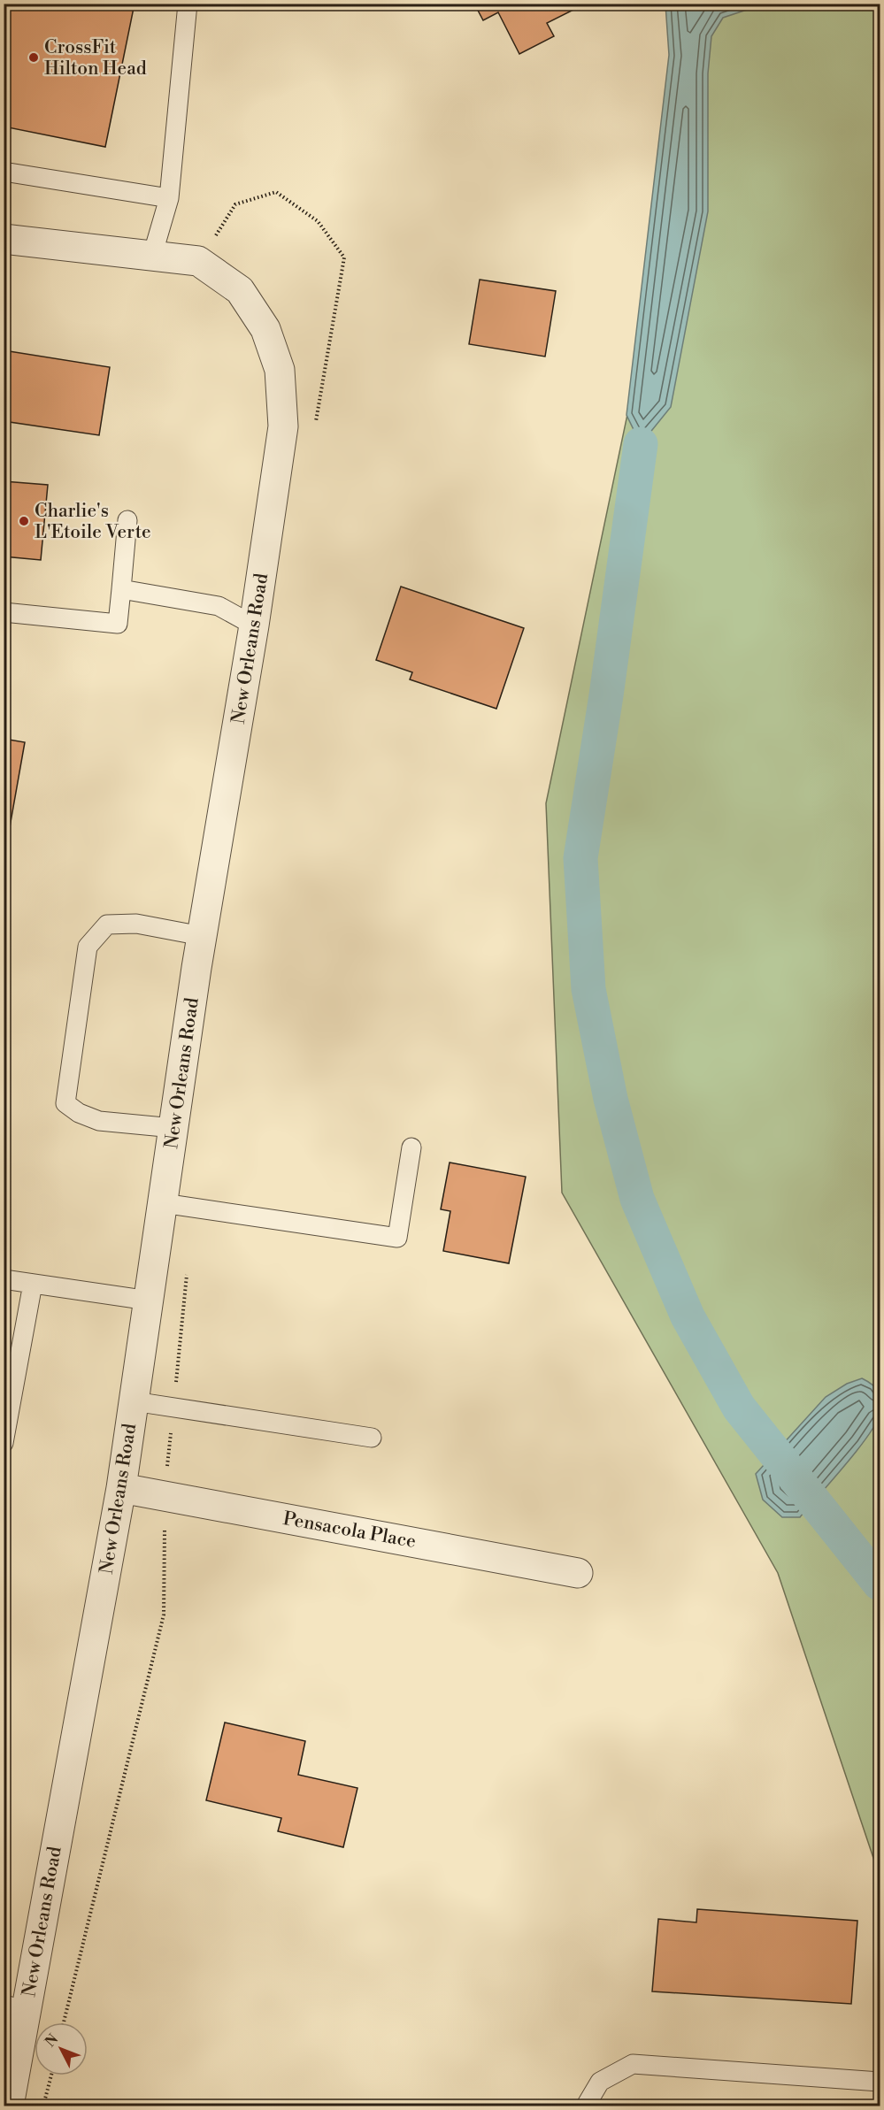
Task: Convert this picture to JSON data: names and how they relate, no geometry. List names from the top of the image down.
{
  "streets": {
    "street": ["New Orleans Road", "Pensacola Place"]
  },
  "crossings": [
    ["New Orleans Road", "Pensacola Place"]
  ],
  "places": ["CrossFit Hilton Head", "Charlie's L'Etoile Verte"],
  "north": "top left"
}
